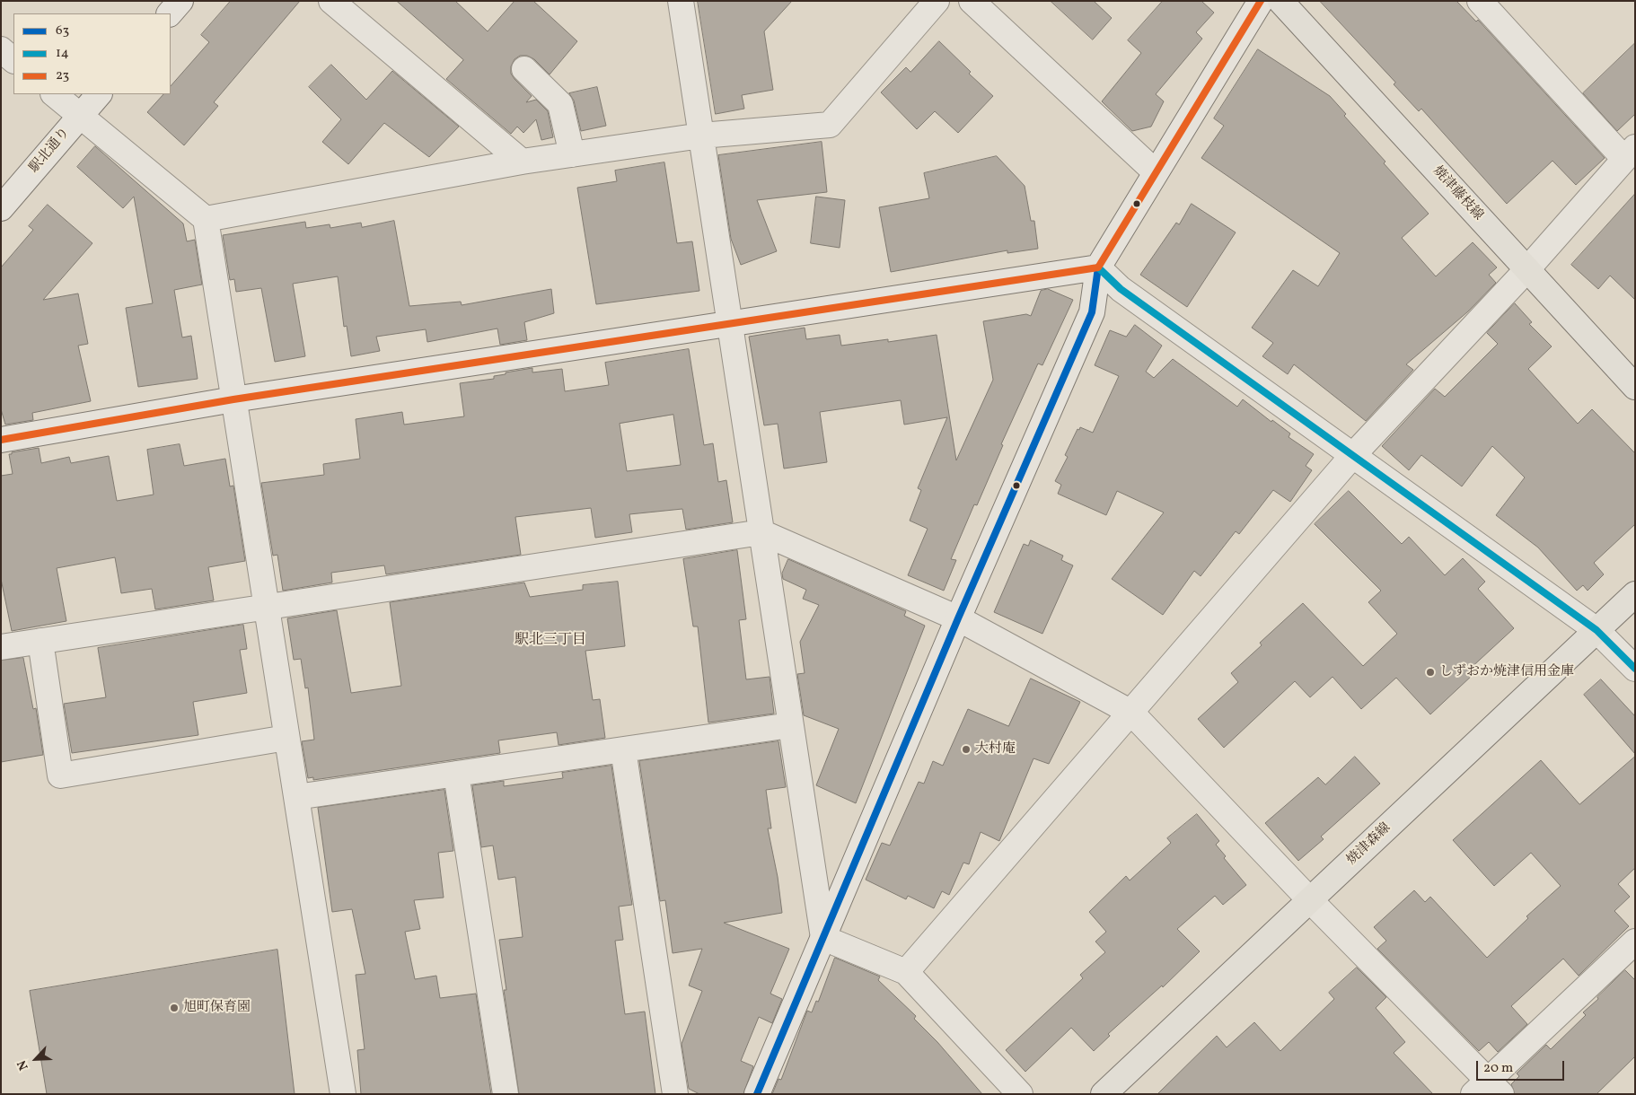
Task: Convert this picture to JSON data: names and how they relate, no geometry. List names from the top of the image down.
{
  "streets": {
    "main road": ["焼津藤枝線", "焼津森線"],
    "street": ["駅北通り"]
  },
  "districts": ["駅北三丁目"],
  "places": ["しずおか焼津信用金庫", "大村庵", "旭町保育園"],
  "lines": ["transit line 23", "transit line 63", "transit line 14"],
  "legend": ["63", "14", "23"],
  "scale_bar": "20 m",
  "north": "bottom left"
}
